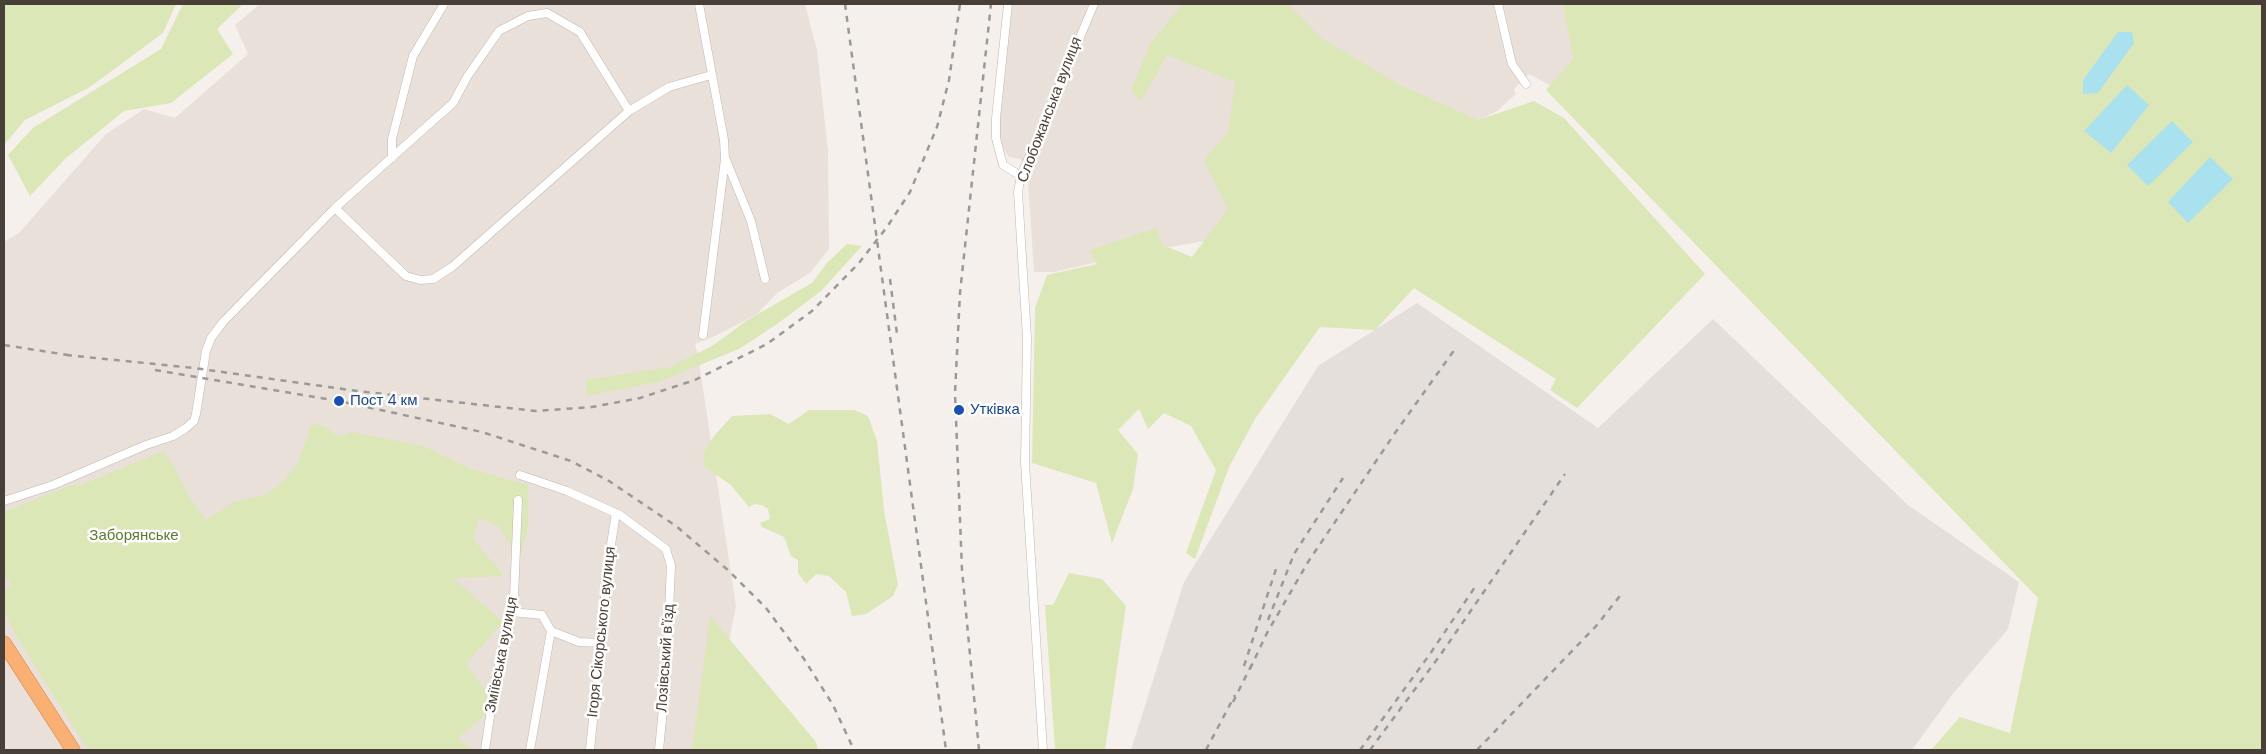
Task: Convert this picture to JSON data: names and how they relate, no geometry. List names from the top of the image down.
{
  "streets": {
    "street": [
      "Слобожанська вулиця",
      "Ігоря Сікорського вулиця",
      "Зміївська вулиця",
      "Лозівський в'їзд"
    ]
  },
  "crossings": [
    ["Ігоря Сікорського вулиця", "Лозівський в'їзд"]
  ],
  "parks": ["Заборянське"],
  "places": ["Пост 4 км", "Уткiвка"]
}
